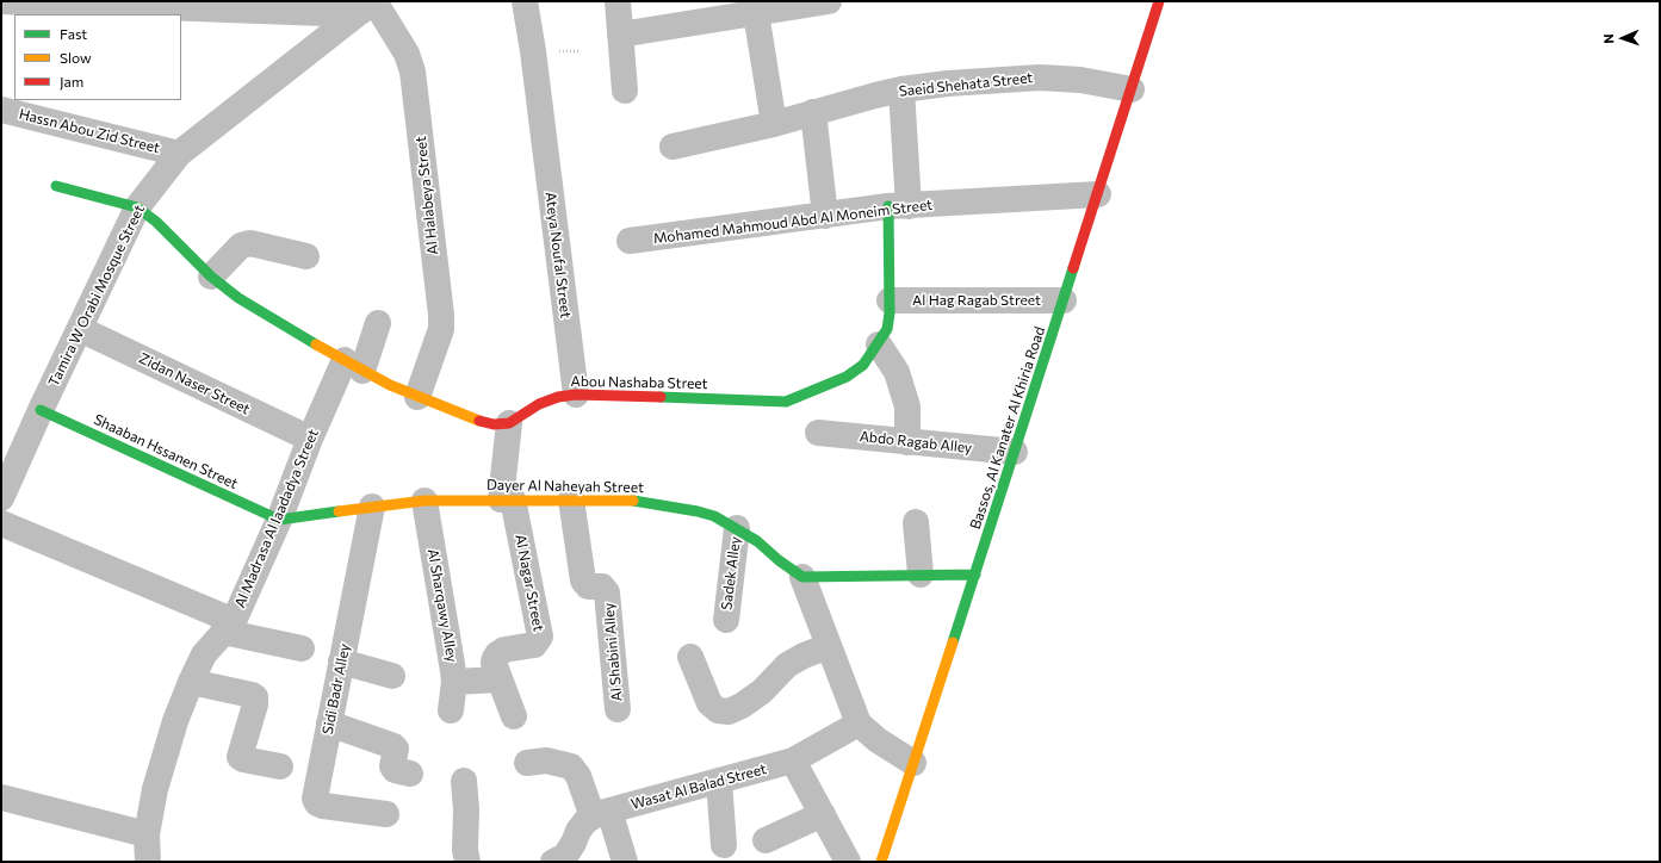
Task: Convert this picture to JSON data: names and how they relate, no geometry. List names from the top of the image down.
{
  "streets": {
    "street": [
      "Saeid Shehata Street",
      "Hassn Abou Zid Street",
      "Al Halabeya Street",
      "Mohamed Mahmoud Abd Al Moneim Street",
      "Ateya Noufal Street",
      "Tamira W Orabi Mosque Street",
      "Al Hag Ragab Street",
      "Abou Nashaba Street",
      "Zidan Naser Street",
      "Bassos, Al Kanater Al Khiria Road",
      "Abdo Ragab Alley",
      "Shaaban Hssanen Street",
      "Dayer Al Naheyah Street",
      "Al Madrasa Al Iaadadya Street",
      "Sadek Alley",
      "Al Nagar Street",
      "Al Sharqawy Alley",
      "Al Shabini Alley",
      "Sidi Badr Alley",
      "Wasat Al Balad Street"
    ]
  },
  "crossings": [
    ["Saeid Shehata Street", "Bassos, Al Kanater Al Khiria Road"],
    ["Hassn Abou Zid Street", "Tamira W Orabi Mosque Street"],
    ["Al Halabeya Street", "Tamira W Orabi Mosque Street"],
    ["Mohamed Mahmoud Abd Al Moneim Street", "Abou Nashaba Street"],
    ["Mohamed Mahmoud Abd Al Moneim Street", "Bassos, Al Kanater Al Khiria Road"],
    ["Ateya Noufal Street", "Abou Nashaba Street"],
    ["Tamira W Orabi Mosque Street", "Zidan Naser Street"],
    ["Tamira W Orabi Mosque Street", "Shaaban Hssanen Street"],
    ["Al Hag Ragab Street", "Abou Nashaba Street"],
    ["Al Hag Ragab Street", "Bassos, Al Kanater Al Khiria Road"],
    ["Zidan Naser Street", "Al Madrasa Al Iaadadya Street"],
    ["Bassos, Al Kanater Al Khiria Road", "Abdo Ragab Alley"],
    ["Shaaban Hssanen Street", "Dayer Al Naheyah Street"],
    ["Shaaban Hssanen Street", "Al Madrasa Al Iaadadya Street"],
    ["Dayer Al Naheyah Street", "Al Madrasa Al Iaadadya Street"],
    ["Dayer Al Naheyah Street", "Sadek Alley"],
    ["Dayer Al Naheyah Street", "Al Nagar Street"],
    ["Dayer Al Naheyah Street", "Al Sharqawy Alley"],
    ["Dayer Al Naheyah Street", "Al Shabini Alley"],
    ["Dayer Al Naheyah Street", "Sidi Badr Alley"]
  ],
  "legend": ["Fast", "Slow", "Jam"],
  "north": "left"
}
